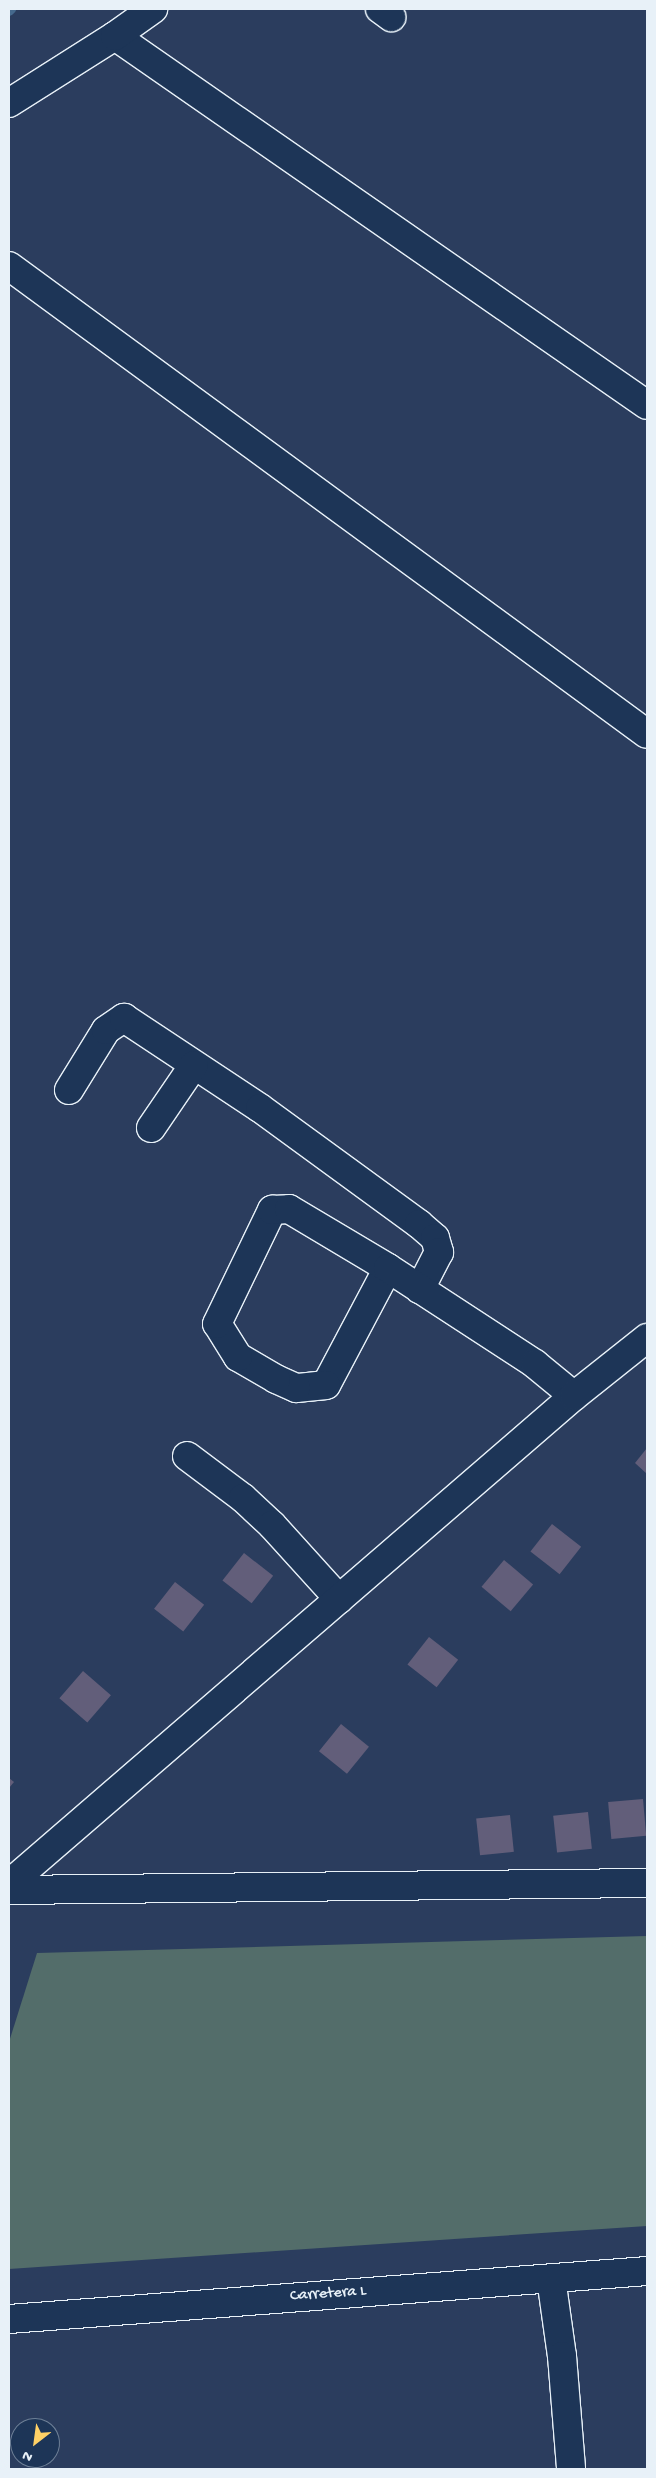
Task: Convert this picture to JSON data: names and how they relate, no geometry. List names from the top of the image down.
{
  "streets": {
    "street": ["Carretera L"]
  },
  "north": "bottom left"
}
